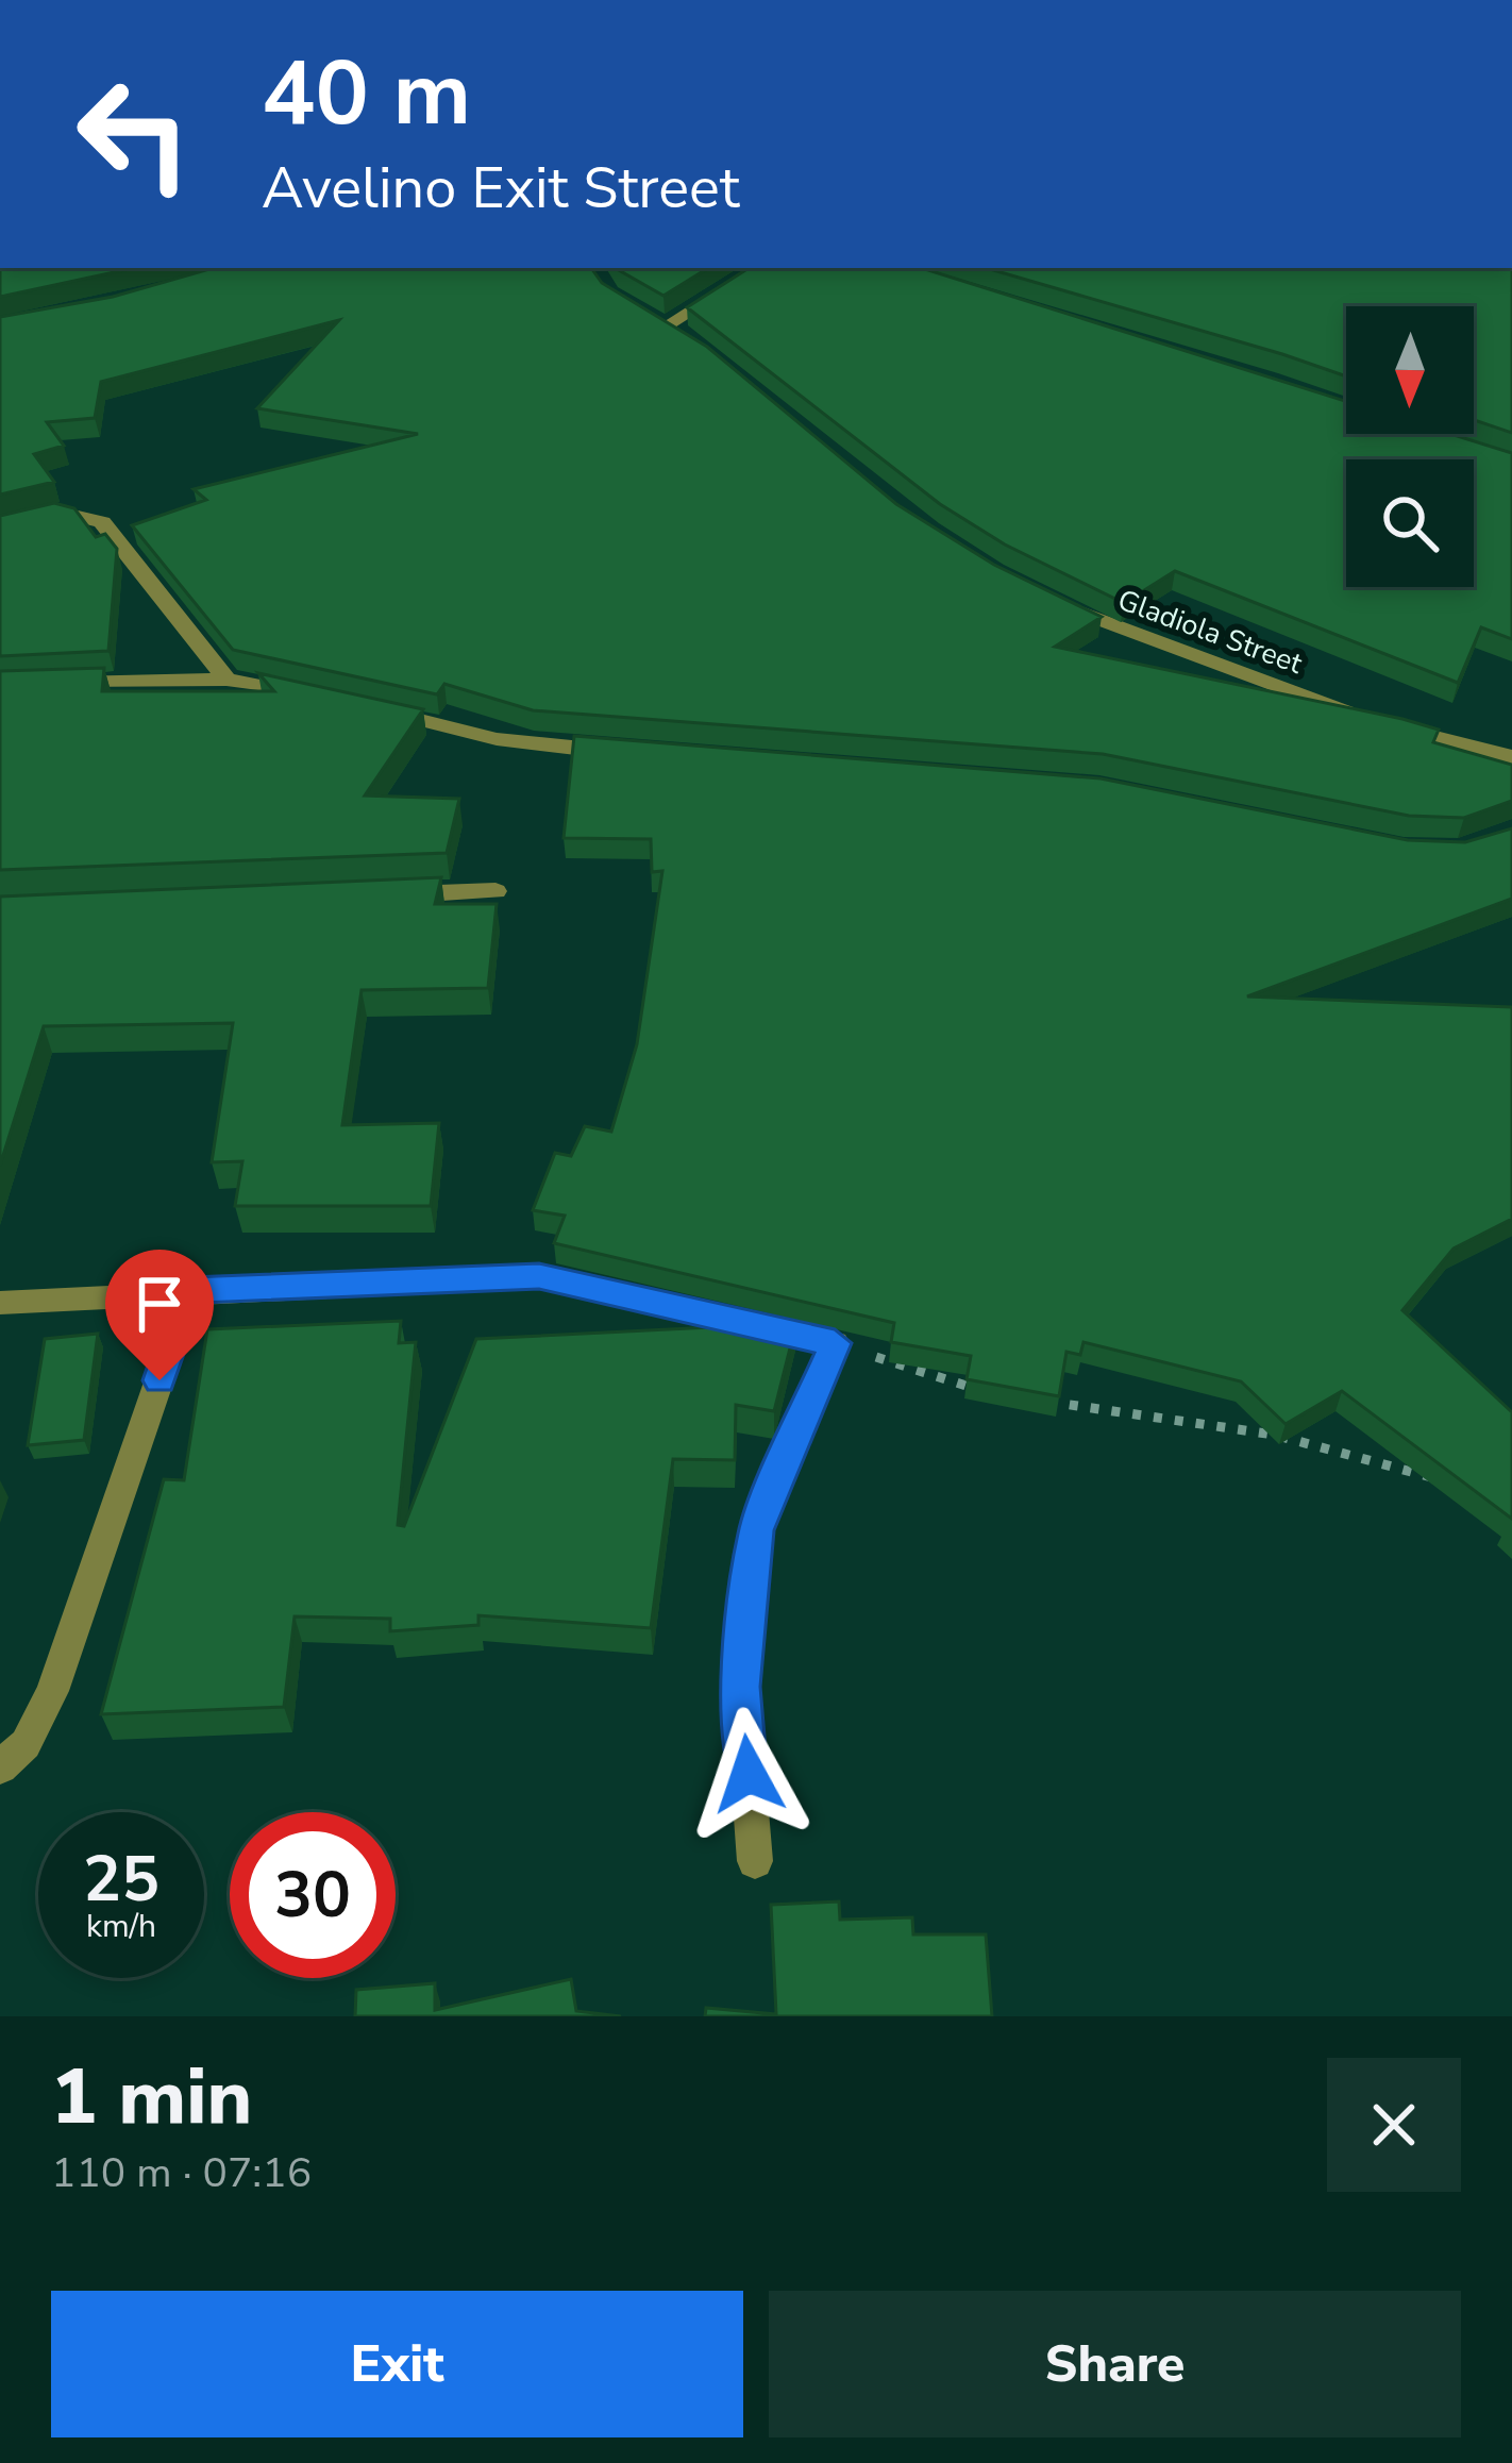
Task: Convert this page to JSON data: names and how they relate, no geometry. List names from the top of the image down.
{
  "streets": {
    "street": ["Gladiola Street"]
  },
  "north": "bottom",
  "page": {
    "turn": ["40 m", "Avelino Exit Street"],
    "speed": "25 km/h",
    "limit": "30",
    "heading": ["1 min", "110 m · 07:16"],
    "buttons": ["Exit", "Share"]
  }
}
